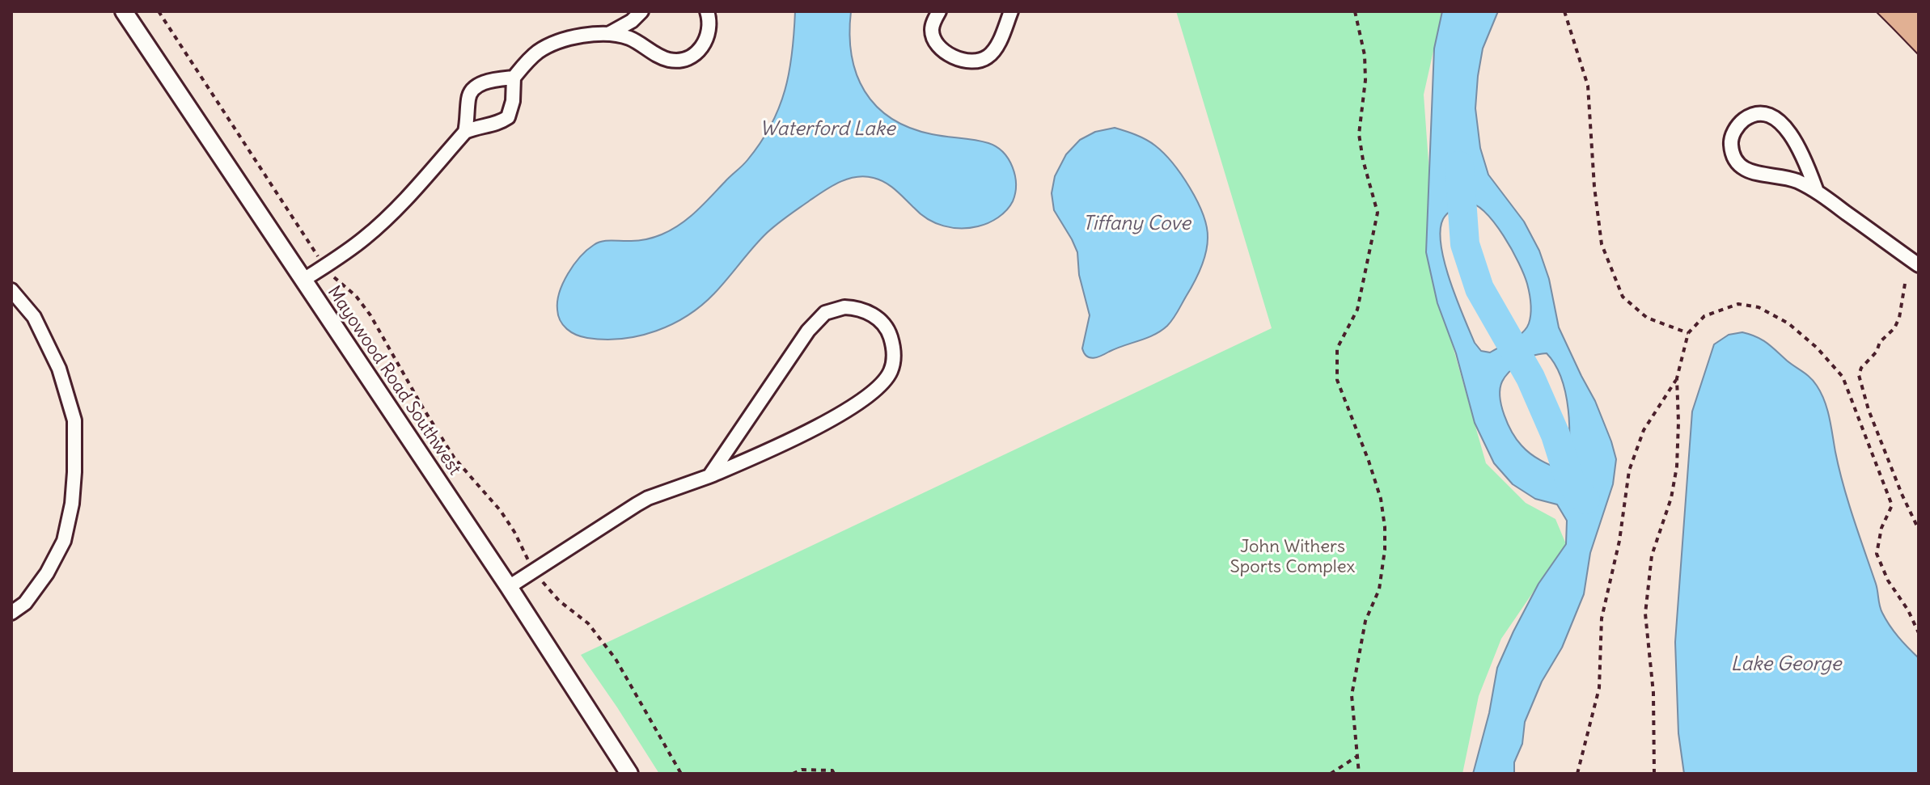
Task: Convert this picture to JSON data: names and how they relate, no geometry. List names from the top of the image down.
{
  "streets": {
    "street": ["Mayowood Road Southwest"]
  },
  "water": ["Waterford Lake", "Tiffany Cove", "Lake George"],
  "parks": ["John Withers Sports Complex"]
}
